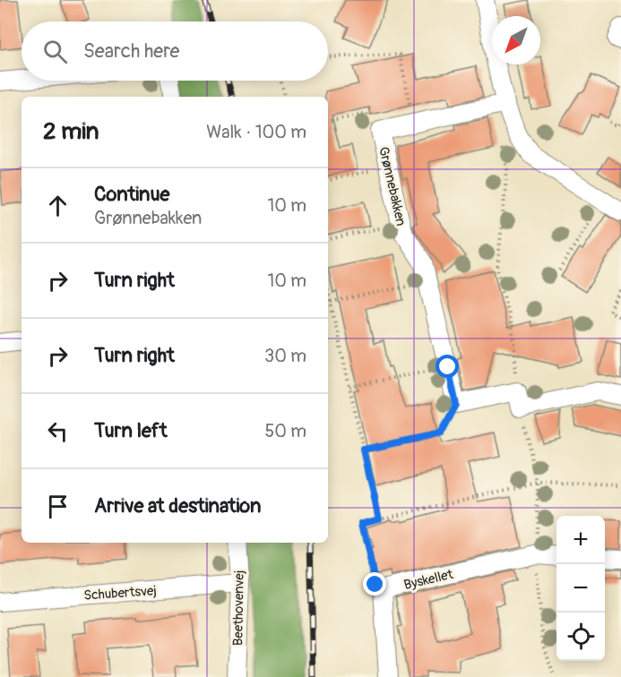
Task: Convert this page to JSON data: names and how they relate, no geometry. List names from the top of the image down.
{
  "streets": {
    "street": [
      "Grønnebakken",
      "Byskellet",
      "Schubertsvej",
      "Beethovenvej"
    ]
  },
  "crossings": [
    ["Schubertsvej", "Beethovenvej"]
  ],
  "north": "bottom left",
  "page": {
    "search": "Search here",
    "heading": ["2 min", "Walk · 100 m"],
    "list": [
      ["Continue", "Grønnebakken", "10 m"],
      ["Turn right", "10 m"],
      ["Turn right", "30 m"],
      ["Turn left", "50 m"],
      "Arrive at destination"
    ],
    "map_buttons": ["+", "−"]
  }
}
